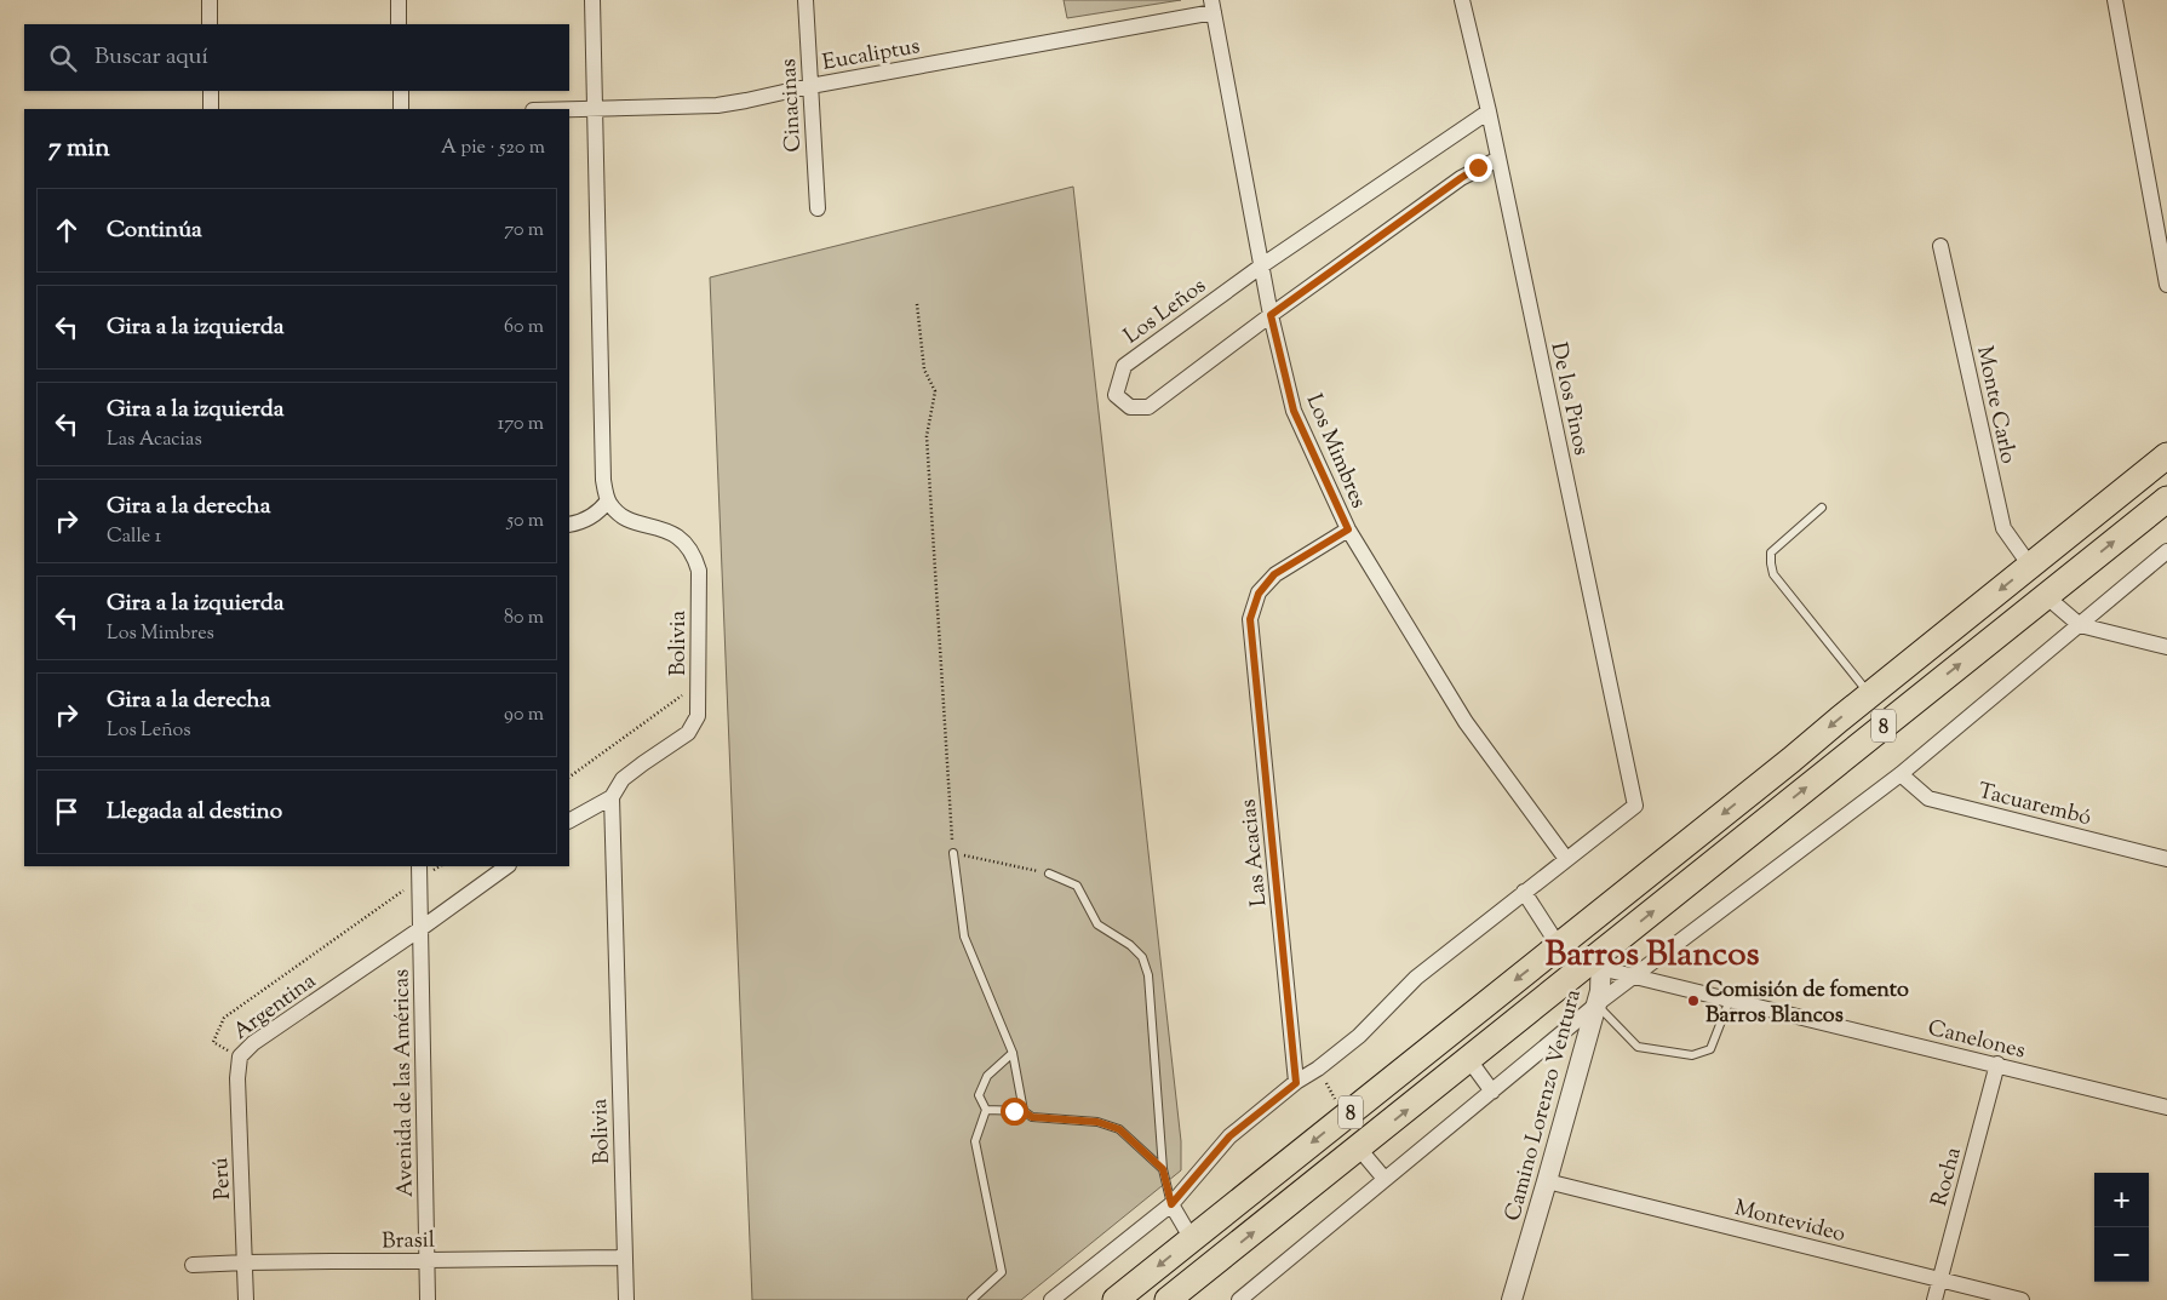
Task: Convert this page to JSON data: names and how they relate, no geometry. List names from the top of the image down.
{
  "streets": {
    "highway": ["8"],
    "street": [
      "Eucaliptus",
      "Cinacinas",
      "Los Leños",
      "De los Pinos",
      "Monte Carlo",
      "Los Mimbres",
      "Bolivia",
      "Tacuarembó",
      "Las Acacias",
      "Argentina",
      "Canelones",
      "Avenida de las Américas",
      "Camino Lorenzo Ventura",
      "Rocha",
      "Perú",
      "Montevideo",
      "Brasil"
    ]
  },
  "crossings": [
    ["Eucaliptus", "Cinacinas"],
    ["Eucaliptus", "Los Mimbres"],
    ["Los Leños", "De los Pinos"],
    ["Los Leños", "Los Mimbres"],
    ["De los Pinos", "Los Mimbres"],
    ["Monte Carlo", "8"],
    ["Los Mimbres", "Las Acacias"],
    ["Bolivia", "Brasil"],
    ["8", "Canelones"],
    ["8", "Camino Lorenzo Ventura"],
    ["Argentina", "Avenida de las Américas"],
    ["Argentina", "Perú"],
    ["Canelones", "Camino Lorenzo Ventura"],
    ["Canelones", "Rocha"],
    ["Avenida de las Américas", "Brasil"],
    ["Camino Lorenzo Ventura", "Montevideo"],
    ["Rocha", "Montevideo"],
    ["Perú", "Brasil"]
  ],
  "districts": ["Barros Blancos"],
  "places": ["Comisión de fomento Barros Blancos"],
  "page": {
    "search": "Buscar aquí",
    "heading": ["7 min", "A pie · 520 m"],
    "list": [
      ["Continúa", "70 m"],
      ["Gira a la izquierda", "60 m"],
      ["Gira a la izquierda", "Las Acacias", "170 m"],
      ["Gira a la derecha", "Calle 1", "50 m"],
      ["Gira a la izquierda", "Los Mimbres", "80 m"],
      ["Gira a la derecha", "Los Leños", "90 m"],
      "Llegada al destino"
    ],
    "map_buttons": ["+", "−"]
  }
}
